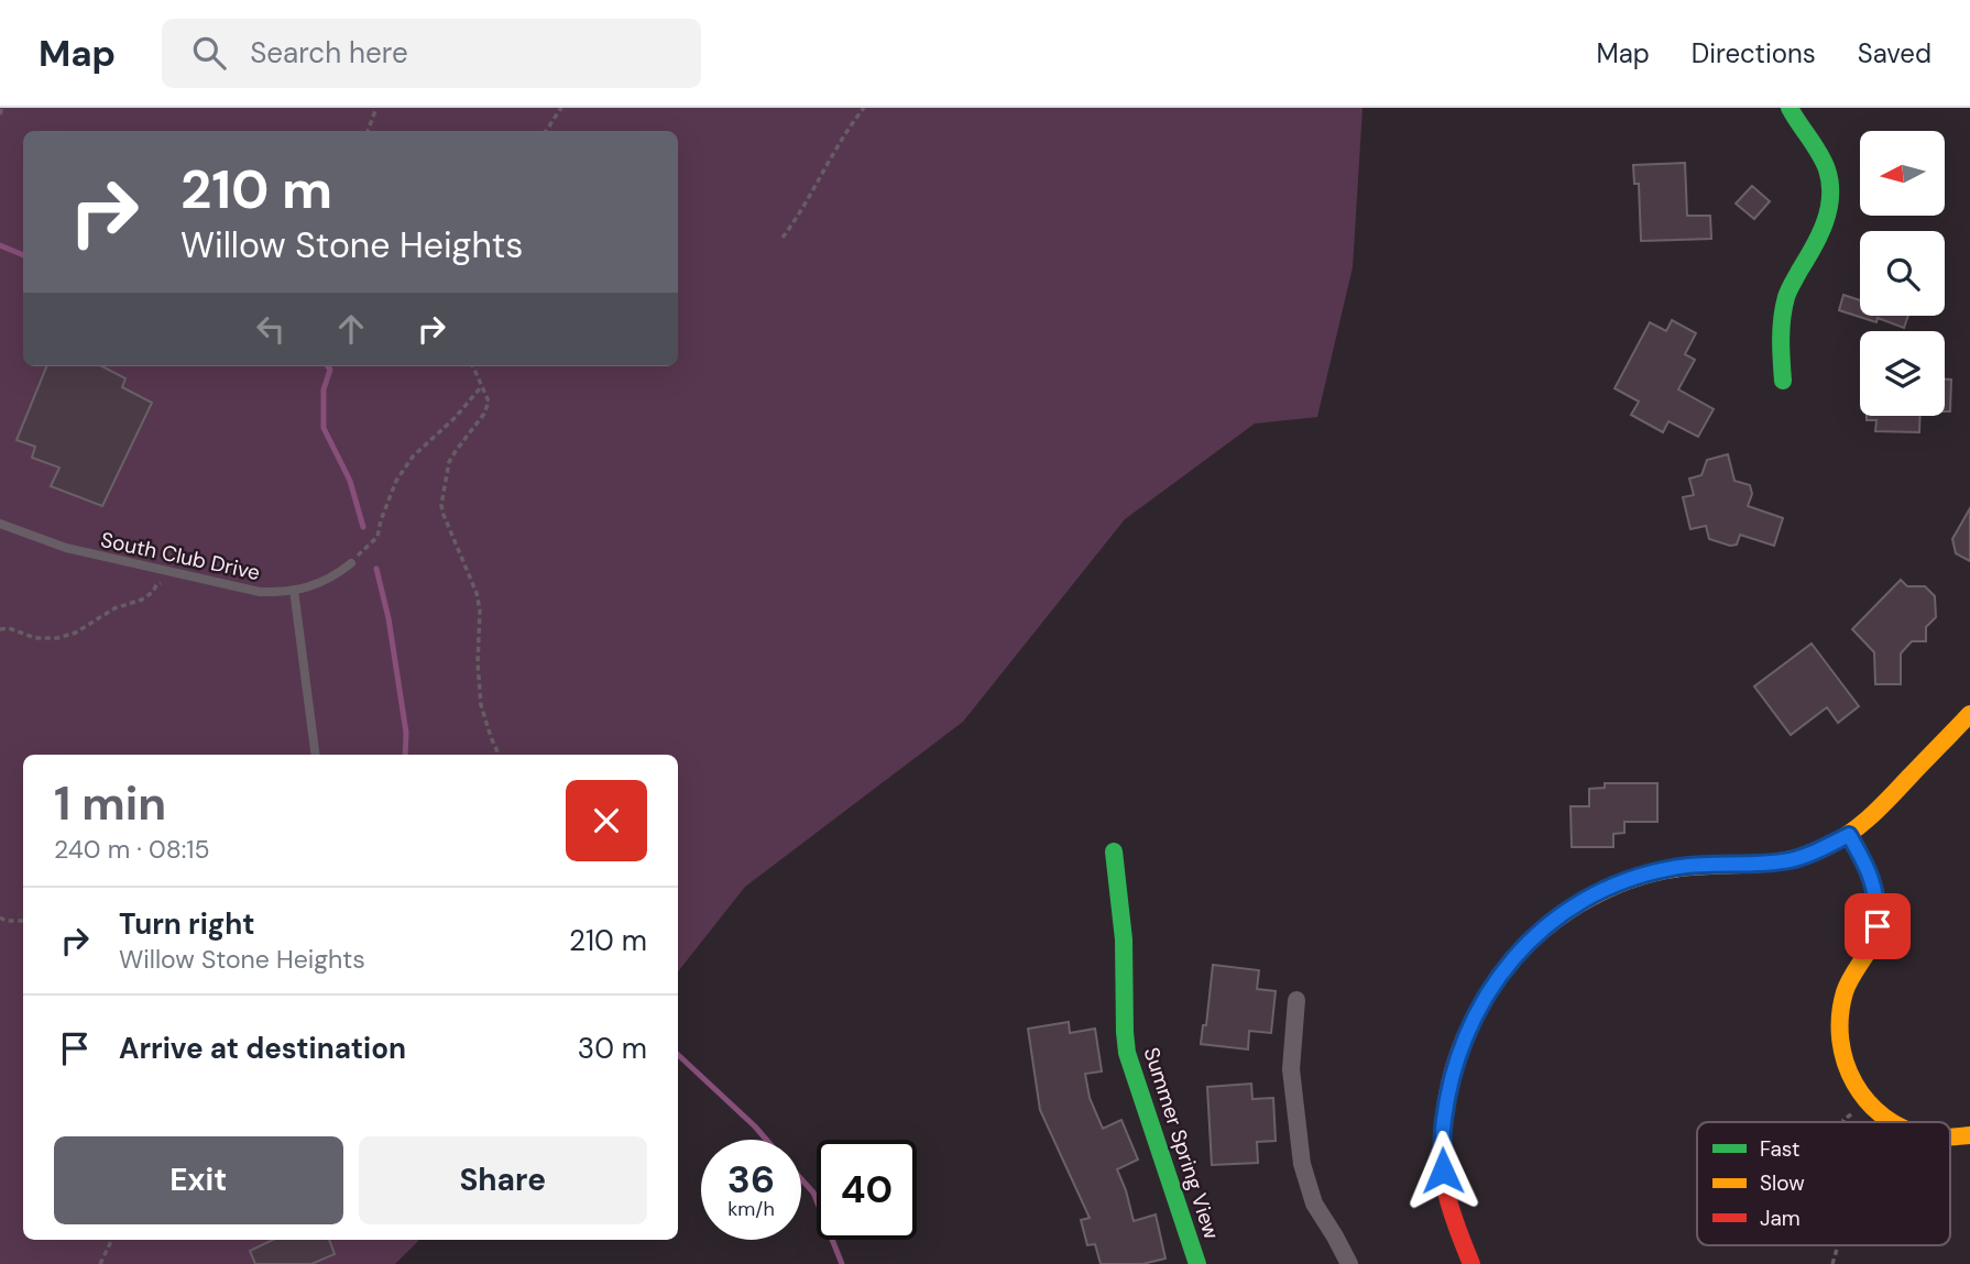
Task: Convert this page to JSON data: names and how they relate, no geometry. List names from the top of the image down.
{
  "streets": {
    "street": ["Summer Spring View"],
    "lane": ["South Club Drive"]
  },
  "legend": ["Fast", "Slow", "Jam"],
  "north": "left",
  "page": {
    "header": "Map",
    "search": "Search here",
    "nav": ["Map", "Directions", "Saved"],
    "turn": ["210 m", "Willow Stone Heights"],
    "heading": ["1 min", "240 m · 08:15"],
    "list": [
      {
        "name": "Turn right",
        "note": "Willow Stone Heights",
        "value": "210 m"
      },
      {
        "name": "Arrive at destination",
        "value": "30 m"
      }
    ],
    "buttons": ["Exit", "Share"],
    "speed": "36 km/h",
    "limit": "40"
  }
}
